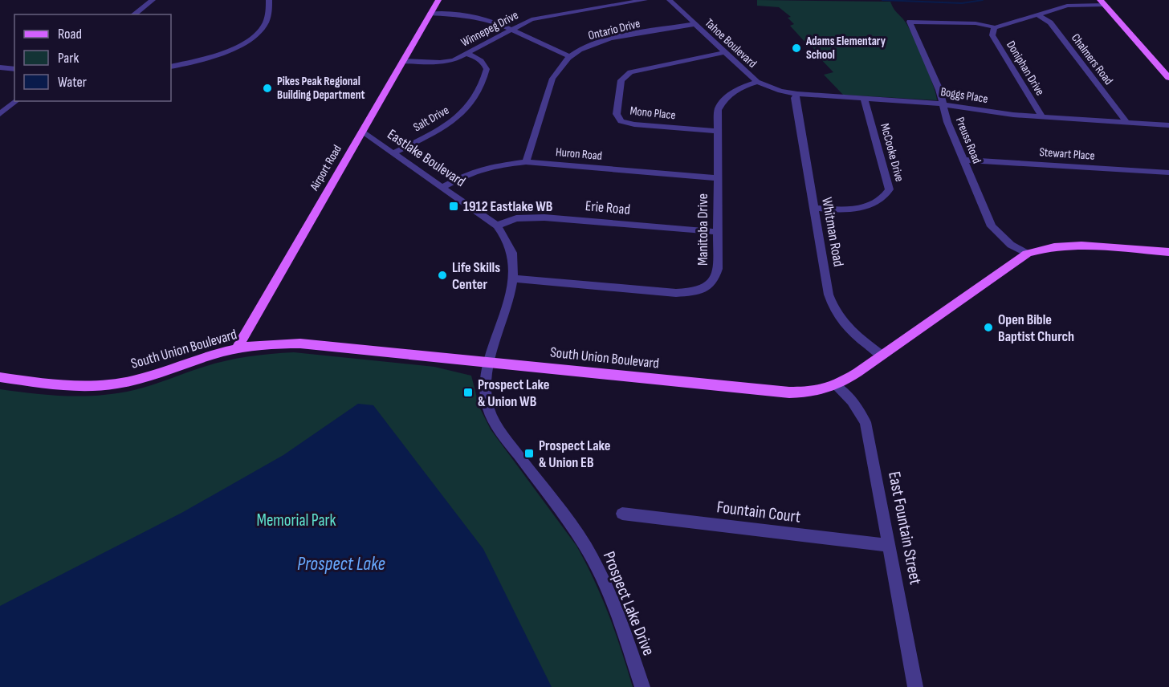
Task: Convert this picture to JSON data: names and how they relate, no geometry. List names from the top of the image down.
{
  "streets": {
    "main road": ["Airport Road", "South Union Boulevard"],
    "street": [
      "Winnepeg Drive",
      "Ontario Drive",
      "Tahoe Boulevard",
      "Chalmers Road",
      "Doniphan Drive",
      "Boggs Place",
      "Mono Place",
      "Salt Drive",
      "Preuss Road",
      "McCooke Drive",
      "Huron Road",
      "Stewart Place",
      "Eastlake Boulevard",
      "Erie Road",
      "Manitoba Drive",
      "Whitman Road",
      "Fountain Court",
      "East Fountain Street",
      "Prospect Lake Drive"
    ]
  },
  "crossings": [
    ["Winnepeg Drive", "Salt Drive"],
    ["Winnepeg Drive", "Airport Road"],
    ["Ontario Drive", "Tahoe Boulevard"],
    ["Ontario Drive", "Huron Road"],
    ["Tahoe Boulevard", "Boggs Place"],
    ["Tahoe Boulevard", "Mono Place"],
    ["Tahoe Boulevard", "Manitoba Drive"],
    ["Chalmers Road", "Doniphan Drive"],
    ["Chalmers Road", "Boggs Place"],
    ["Doniphan Drive", "Boggs Place"],
    ["Doniphan Drive", "Preuss Road"],
    ["Boggs Place", "Preuss Road"],
    ["Boggs Place", "McCooke Drive"],
    ["Boggs Place", "Manitoba Drive"],
    ["Boggs Place", "Whitman Road"],
    ["Mono Place", "Manitoba Drive"],
    ["Salt Drive", "Eastlake Boulevard"],
    ["Preuss Road", "Stewart Place"],
    ["Preuss Road", "South Union Boulevard"],
    ["McCooke Drive", "Whitman Road"],
    ["Huron Road", "Eastlake Boulevard"],
    ["Huron Road", "Manitoba Drive"],
    ["Eastlake Boulevard", "Airport Road"],
    ["Eastlake Boulevard", "Erie Road"],
    ["Eastlake Boulevard", "Manitoba Drive"],
    ["Eastlake Boulevard", "South Union Boulevard"],
    ["Eastlake Boulevard", "Prospect Lake Drive"],
    ["Airport Road", "South Union Boulevard"],
    ["Erie Road", "Manitoba Drive"],
    ["Whitman Road", "South Union Boulevard"],
    ["South Union Boulevard", "East Fountain Street"],
    ["South Union Boulevard", "Prospect Lake Drive"],
    ["Fountain Court", "East Fountain Street"]
  ],
  "water": ["Prospect Lake"],
  "parks": ["Memorial Park"],
  "places": {
    "other": [
      "Adams Elementary School",
      "Pikes Peak Regional Building Department",
      "Life Skills Center",
      "Open Bible Baptist Church"
    ],
    "transit": ["1912 Eastlake WB", "Prospect Lake & Union WB", "Prospect Lake & Union EB"]
  },
  "legend": ["Road", "Park", "Water"]
}
